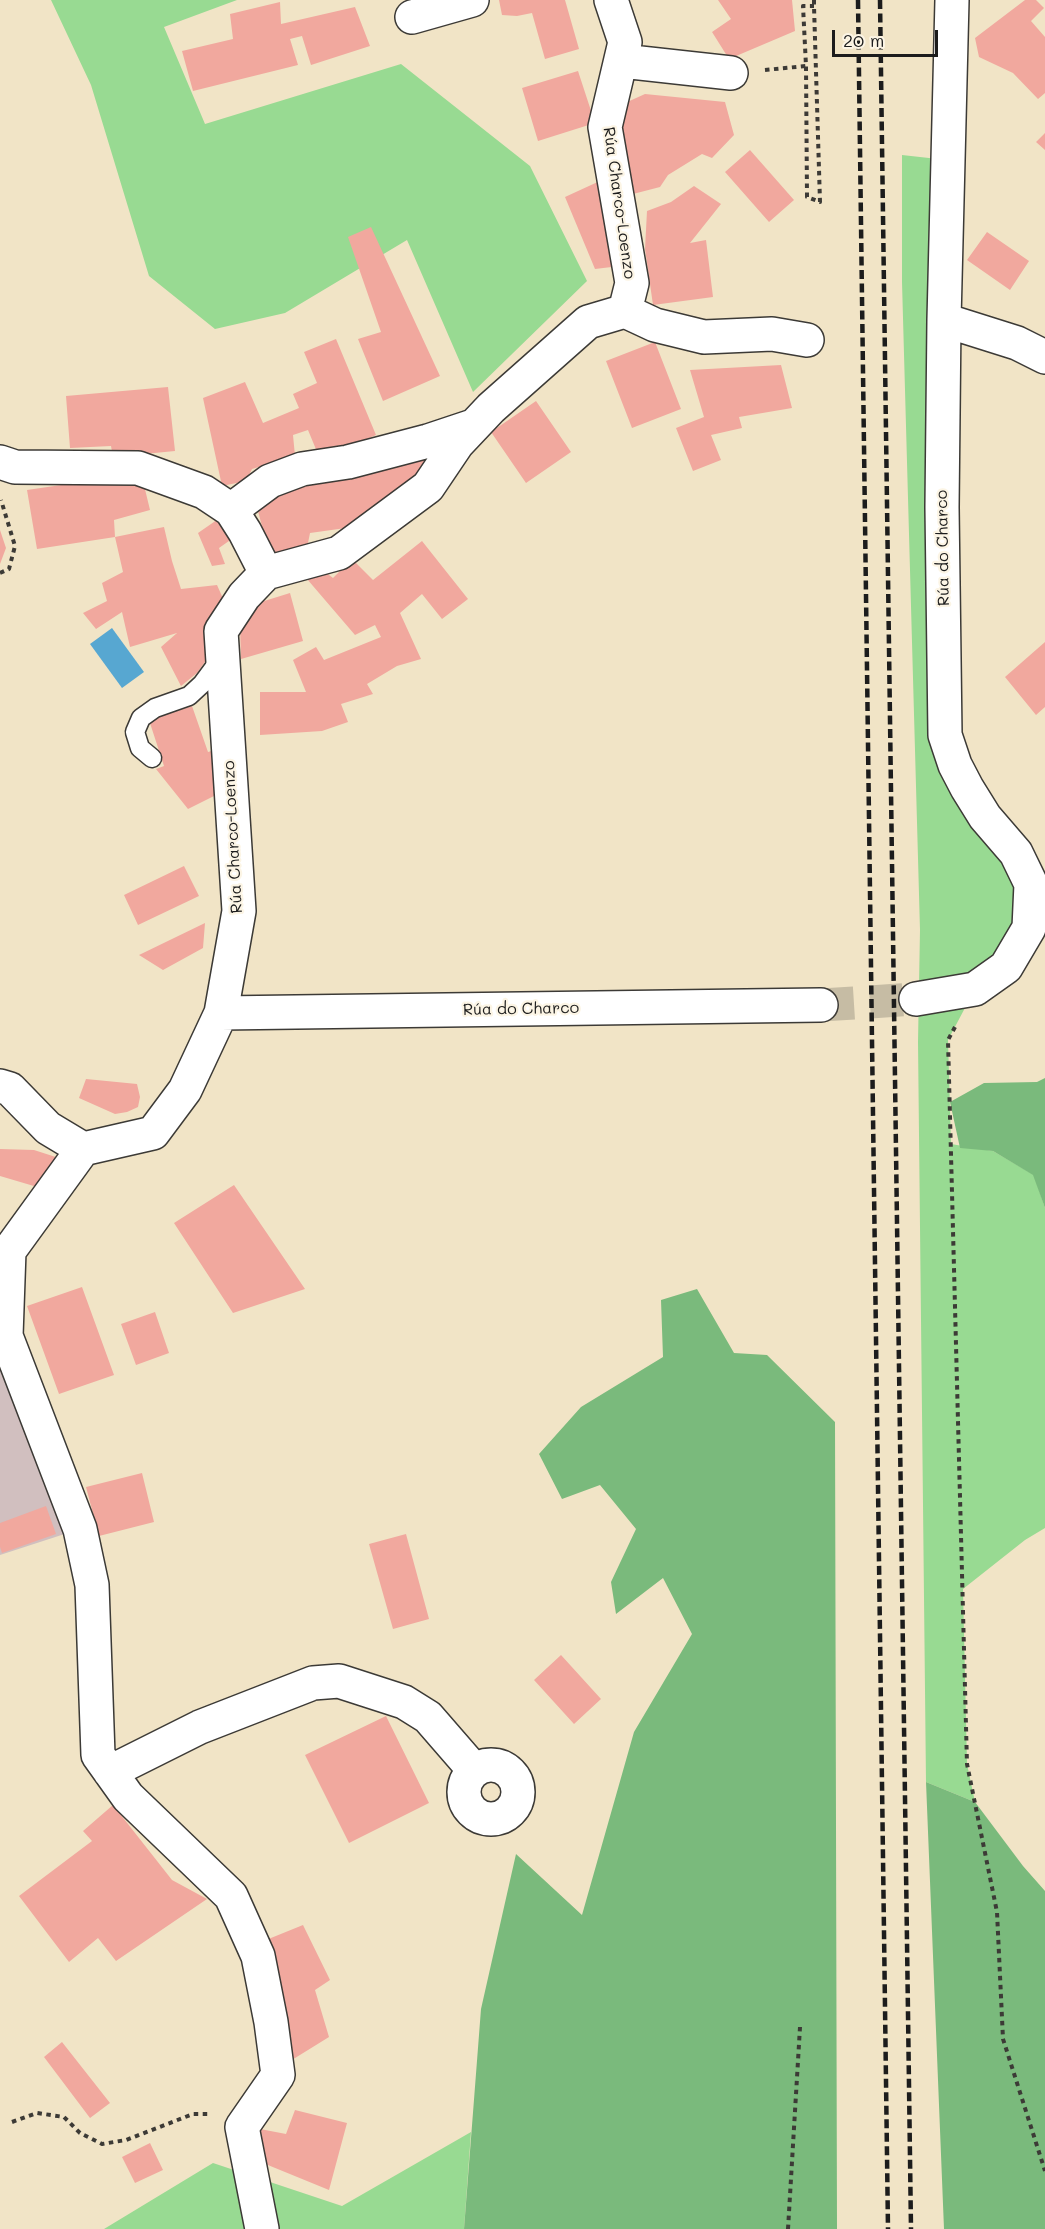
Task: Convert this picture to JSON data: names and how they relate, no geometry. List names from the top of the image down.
{
  "streets": {
    "street": ["Rúa Charco-Loenzo", "Rúa do Charco"]
  },
  "crossings": [
    ["Rúa Charco-Loenzo", "Rúa do Charco"]
  ],
  "scale_bar": "20 m"
}
